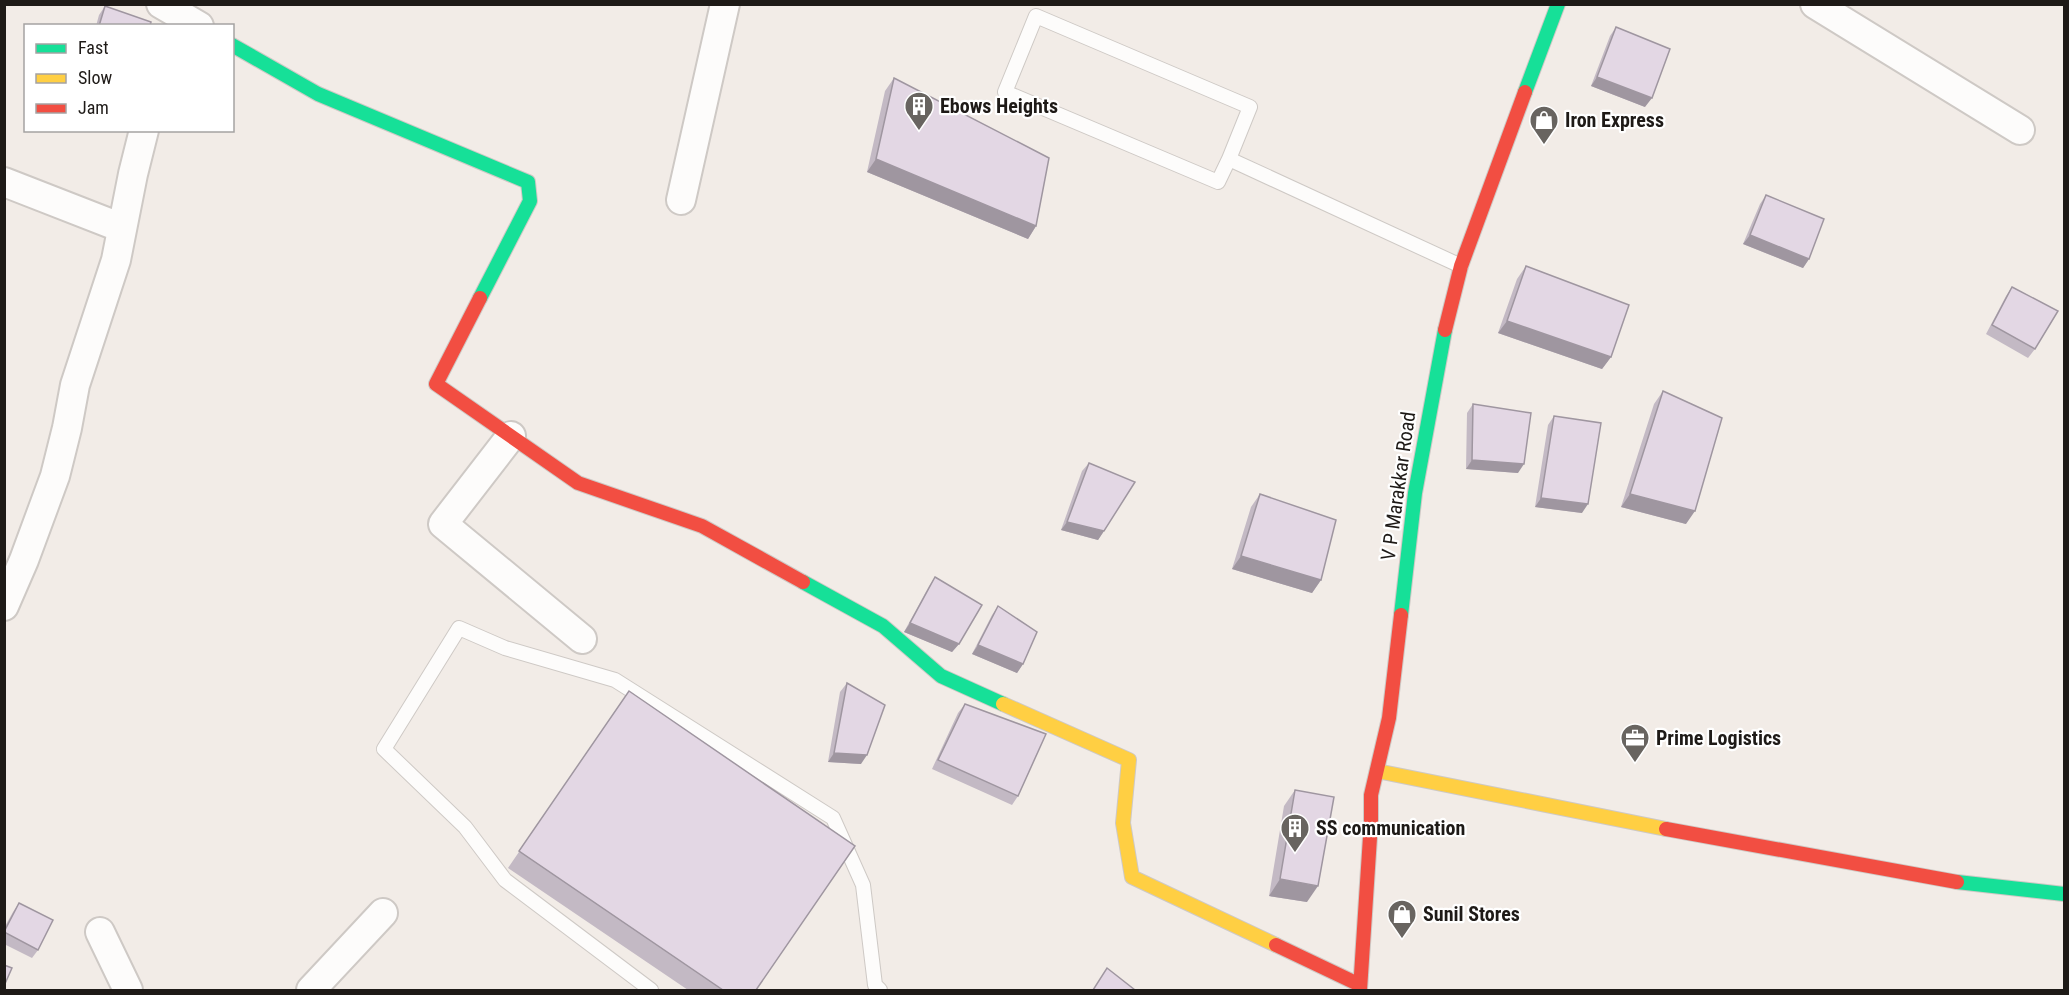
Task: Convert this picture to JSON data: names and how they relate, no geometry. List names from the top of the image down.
{
  "streets": {
    "street": ["V P Marakkar Road"]
  },
  "places": {
    "building": ["Ebows Heights", "SS communication"],
    "shop": ["Iron Express", "Sunil Stores"],
    "office": ["Prime Logistics"]
  },
  "legend": ["Fast", "Slow", "Jam"]
}
